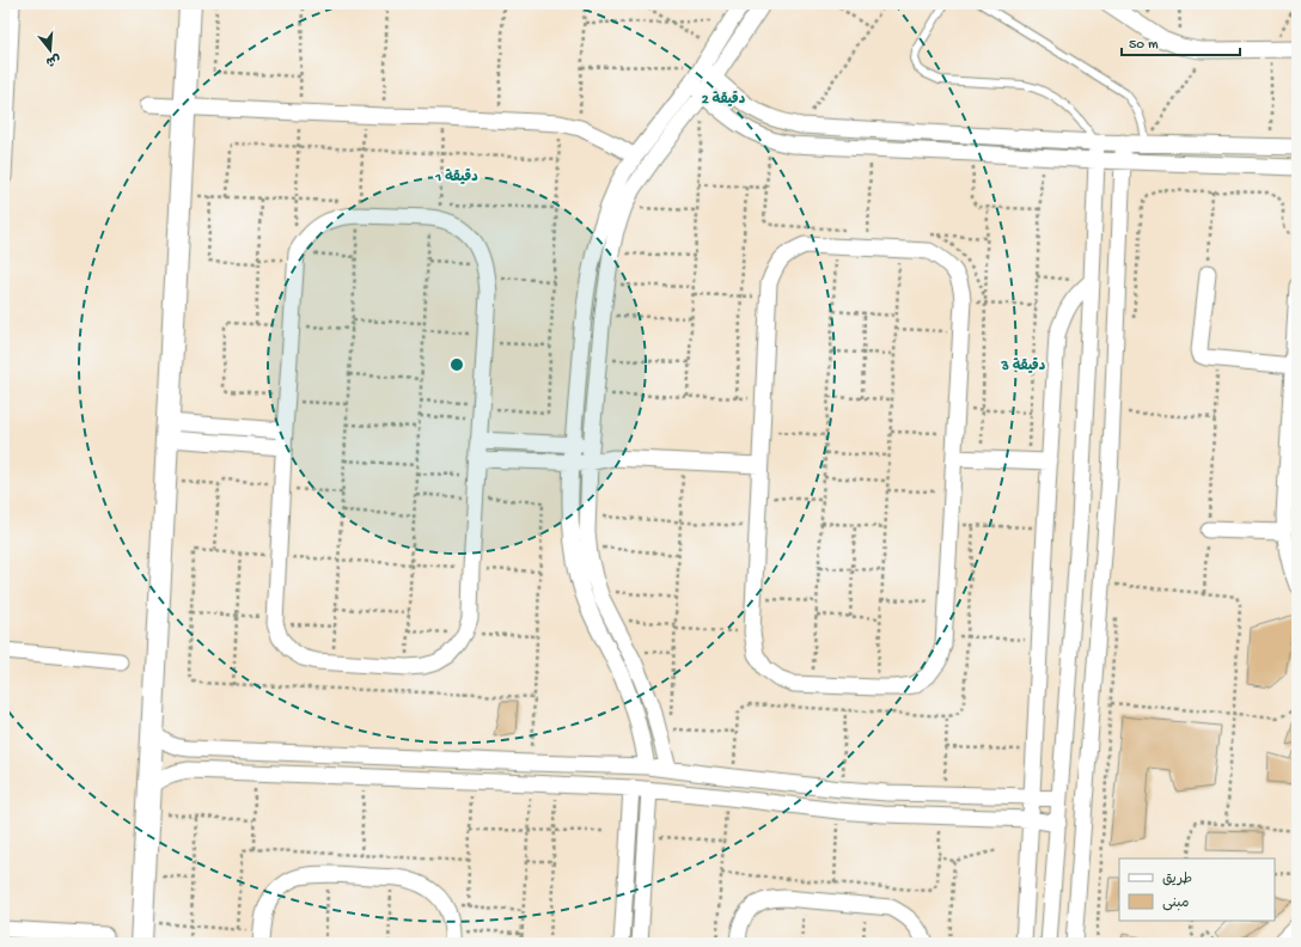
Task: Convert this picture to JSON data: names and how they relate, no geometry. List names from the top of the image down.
{
  "legend": ["طريق", "مبنى"],
  "scale_bar": "50 m",
  "north": "bottom",
  "rings": ["2 دقيقة", "1 دقيقة", "3 دقيقة"]
}
